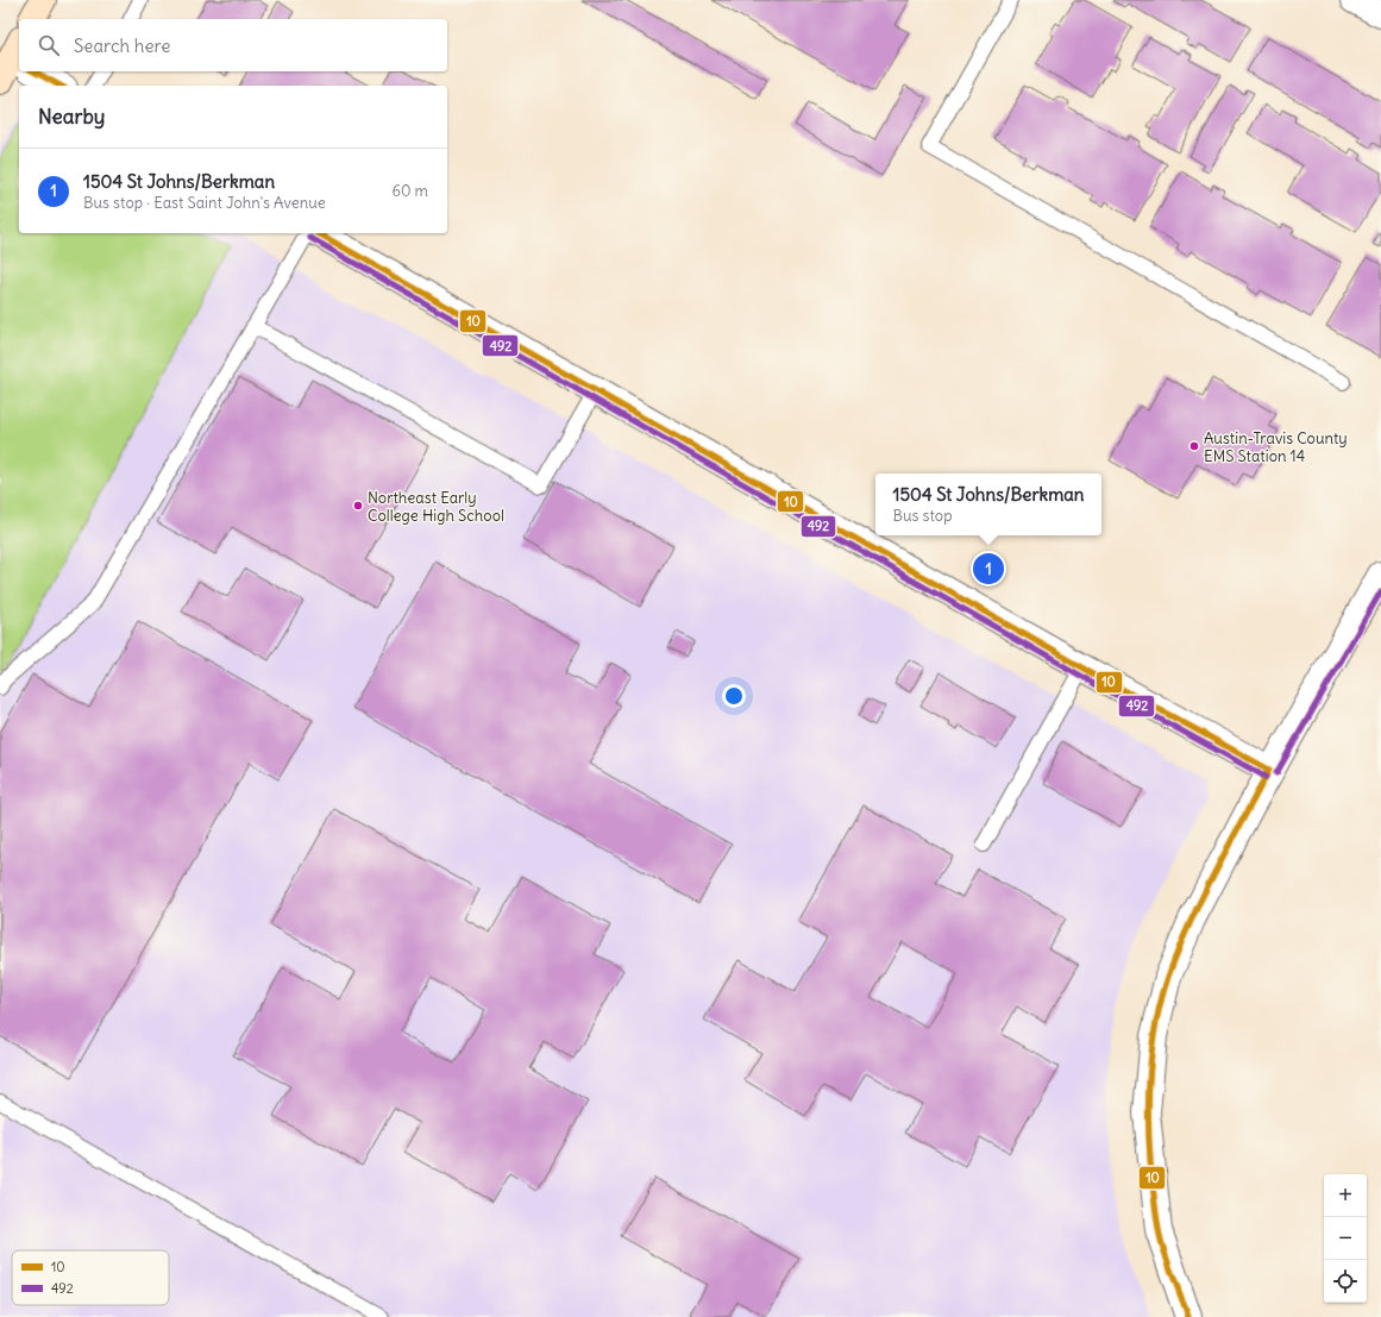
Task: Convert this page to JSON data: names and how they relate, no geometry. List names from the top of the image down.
{
  "places": ["Austin-Travis County EMS Station 14", "Northeast Early College High School"],
  "lines": ["transit line 10", "transit line 492"],
  "legend": ["10", "492"],
  "page": {
    "search": "Search here",
    "heading": "Nearby",
    "list": [
      {
        "mark": "1",
        "name": "1504 St Johns/Berkman",
        "note": "Bus stop · East Saint John's Avenue",
        "value": "60 m"
      }
    ],
    "popup": ["1504 St Johns/Berkman", "Bus stop"],
    "pins": "1",
    "map_buttons": ["+", "−"]
  }
}
